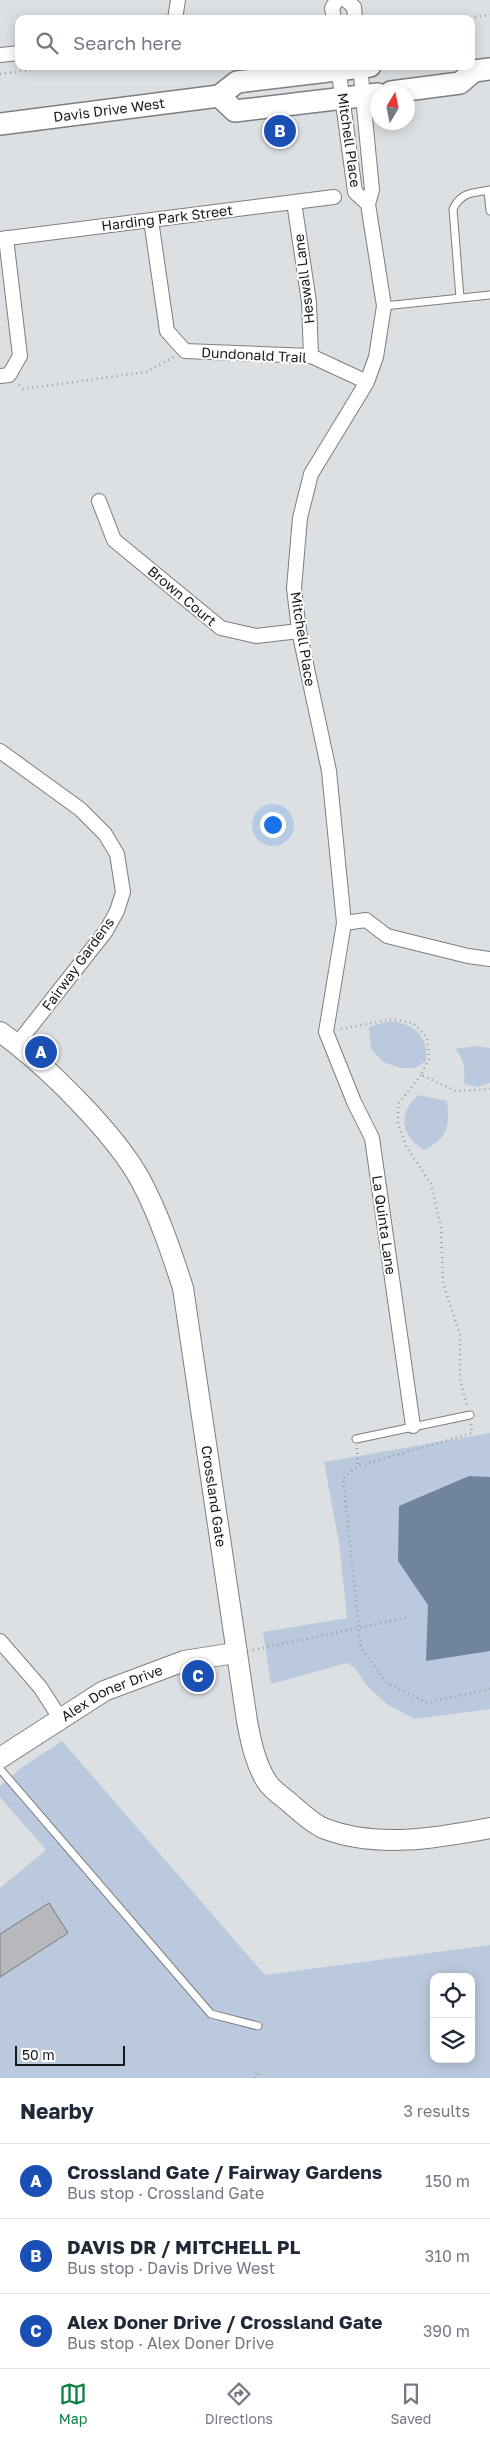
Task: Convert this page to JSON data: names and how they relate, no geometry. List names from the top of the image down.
{
  "streets": {
    "main road": ["Davis Drive West"],
    "street": [
      "Mitchell Place",
      "Harding Park Street",
      "Heswall Lane",
      "Dundonald Trail",
      "Brown Court",
      "Fairway Gardens",
      "La Quinta Lane",
      "Crossland Gate",
      "Alex Doner Drive"
    ]
  },
  "crossings": [
    ["Mitchell Place", "Dundonald Trail"],
    ["Mitchell Place", "Brown Court"],
    ["Mitchell Place", "La Quinta Lane"],
    ["Harding Park Street", "Heswall Lane"],
    ["Harding Park Street", "Dundonald Trail"],
    ["Heswall Lane", "Dundonald Trail"],
    ["Fairway Gardens", "Crossland Gate"],
    ["Crossland Gate", "Alex Doner Drive"]
  ],
  "scale_bar": "50 m",
  "north": "top",
  "page": {
    "search": "Search here",
    "pins": ["B", "A", "C"],
    "scale": "50 m",
    "heading": ["Nearby", "3 results"],
    "list": [
      {
        "mark": "A",
        "name": "Crossland Gate / Fairway Gardens",
        "note": "Bus stop · Crossland Gate",
        "value": "150 m"
      },
      {
        "mark": "B",
        "name": "DAVIS DR / MITCHELL PL",
        "note": "Bus stop · Davis Drive West",
        "value": "310 m"
      },
      {
        "mark": "C",
        "name": "Alex Doner Drive / Crossland Gate",
        "note": "Bus stop · Alex Doner Drive",
        "value": "390 m"
      }
    ],
    "nav": ["Map", "Directions", "Saved"]
  }
}
